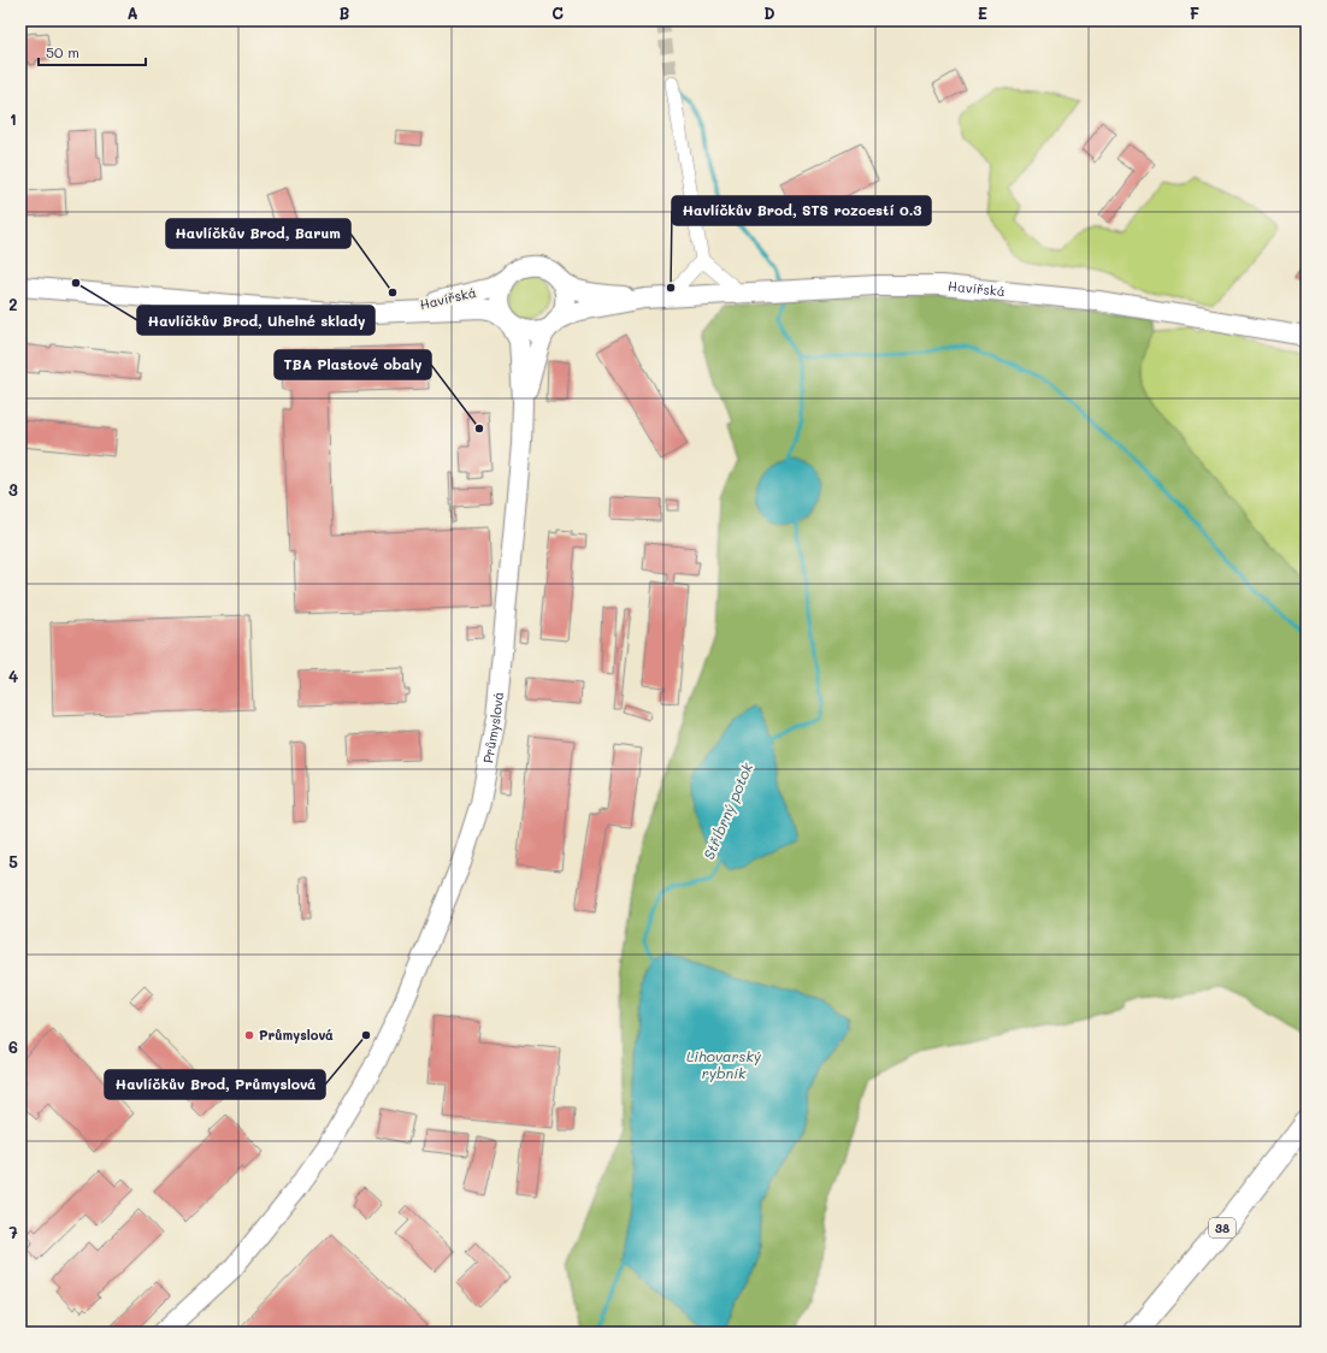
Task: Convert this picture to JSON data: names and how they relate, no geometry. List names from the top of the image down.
{
  "streets": {
    "main road": ["38"],
    "street": ["Havířská", "Průmyslová"]
  },
  "crossings": [
    ["Havířská", "Průmyslová"]
  ],
  "water": ["Stříbrný potok", "Lihovarský rybník"],
  "places": [
    "Havlíčkův Brod, Uhelné sklady",
    "Havlíčkův Brod, STS rozcestí 0.3",
    "Havlíčkův Brod, Barum",
    "TBA Plastové obaly",
    "Průmyslová",
    "Havlíčkův Brod, Průmyslová"
  ],
  "scale_bar": "50 m",
  "grid": {
    "columns": [
      "A",
      "B",
      "C",
      "D",
      "E",
      "F"
    ],
    "rows": [
      "1",
      "2",
      "3",
      "4",
      "5",
      "6",
      "7"
    ]
  }
}
